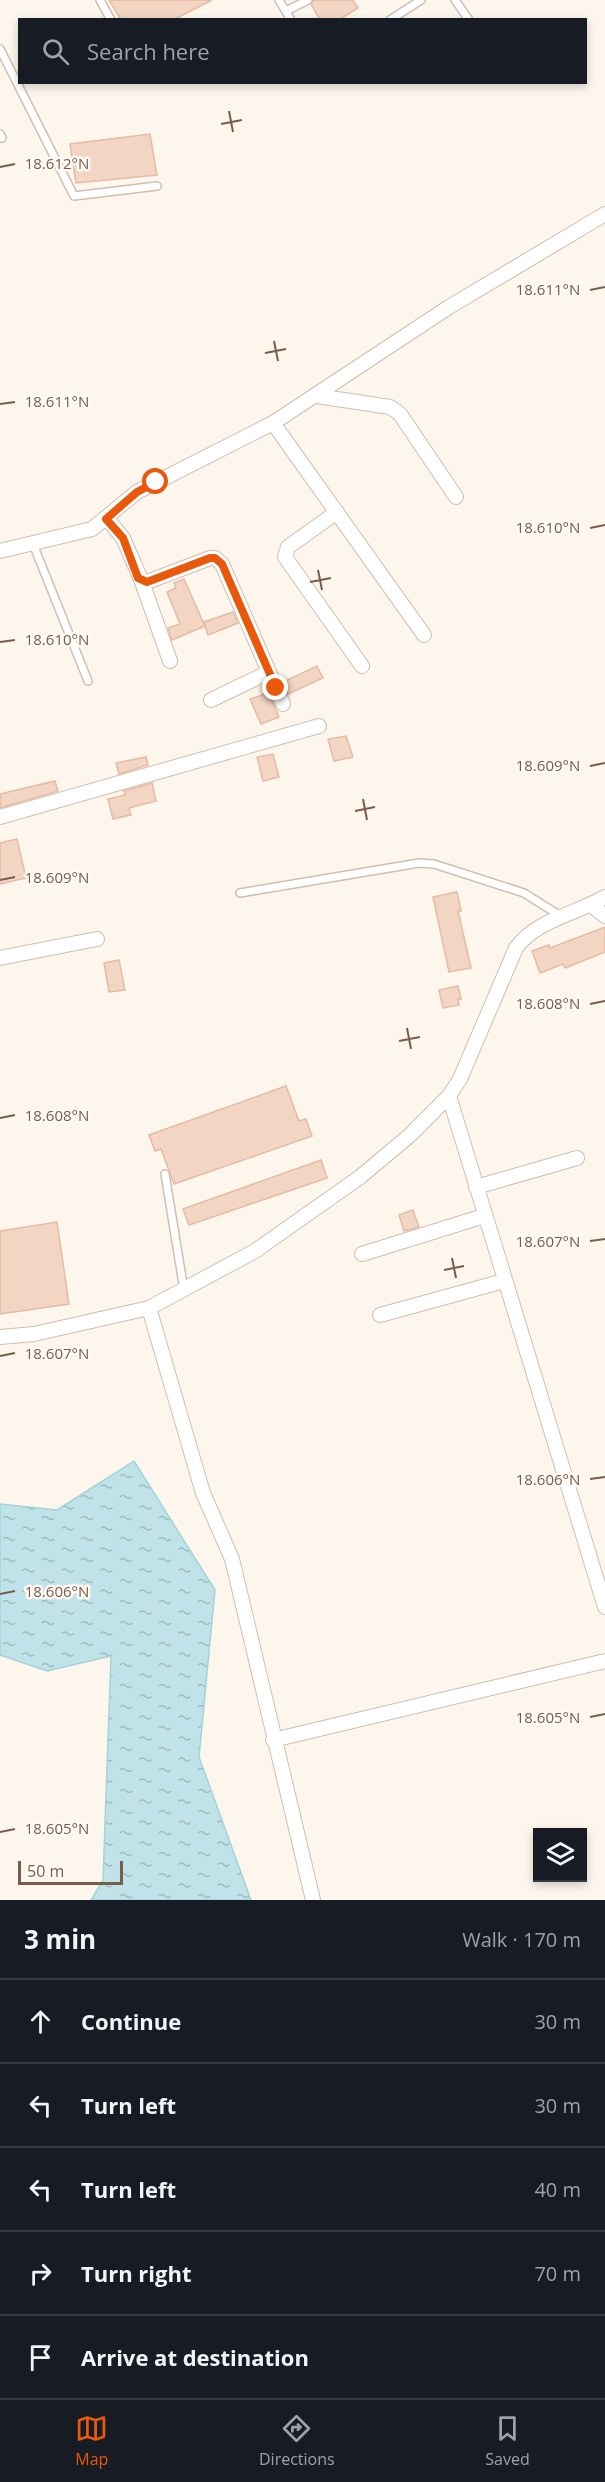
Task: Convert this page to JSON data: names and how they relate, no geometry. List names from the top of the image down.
{
  "scale_bar": "50 m",
  "page": {
    "search": "Search here",
    "scale": "50 m",
    "heading": ["3 min", "Walk · 170 m"],
    "list": [
      ["Continue", "30 m"],
      ["Turn left", "30 m"],
      ["Turn left", "40 m"],
      ["Turn right", "70 m"],
      "Arrive at destination"
    ],
    "nav": ["Map", "Directions", "Saved"]
  },
  "coordinates": [
    "18.612°N",
    "18.611°N",
    "18.610°N",
    "18.609°N",
    "18.608°N",
    "18.607°N",
    "18.606°N",
    "18.605°N"
  ]
}
